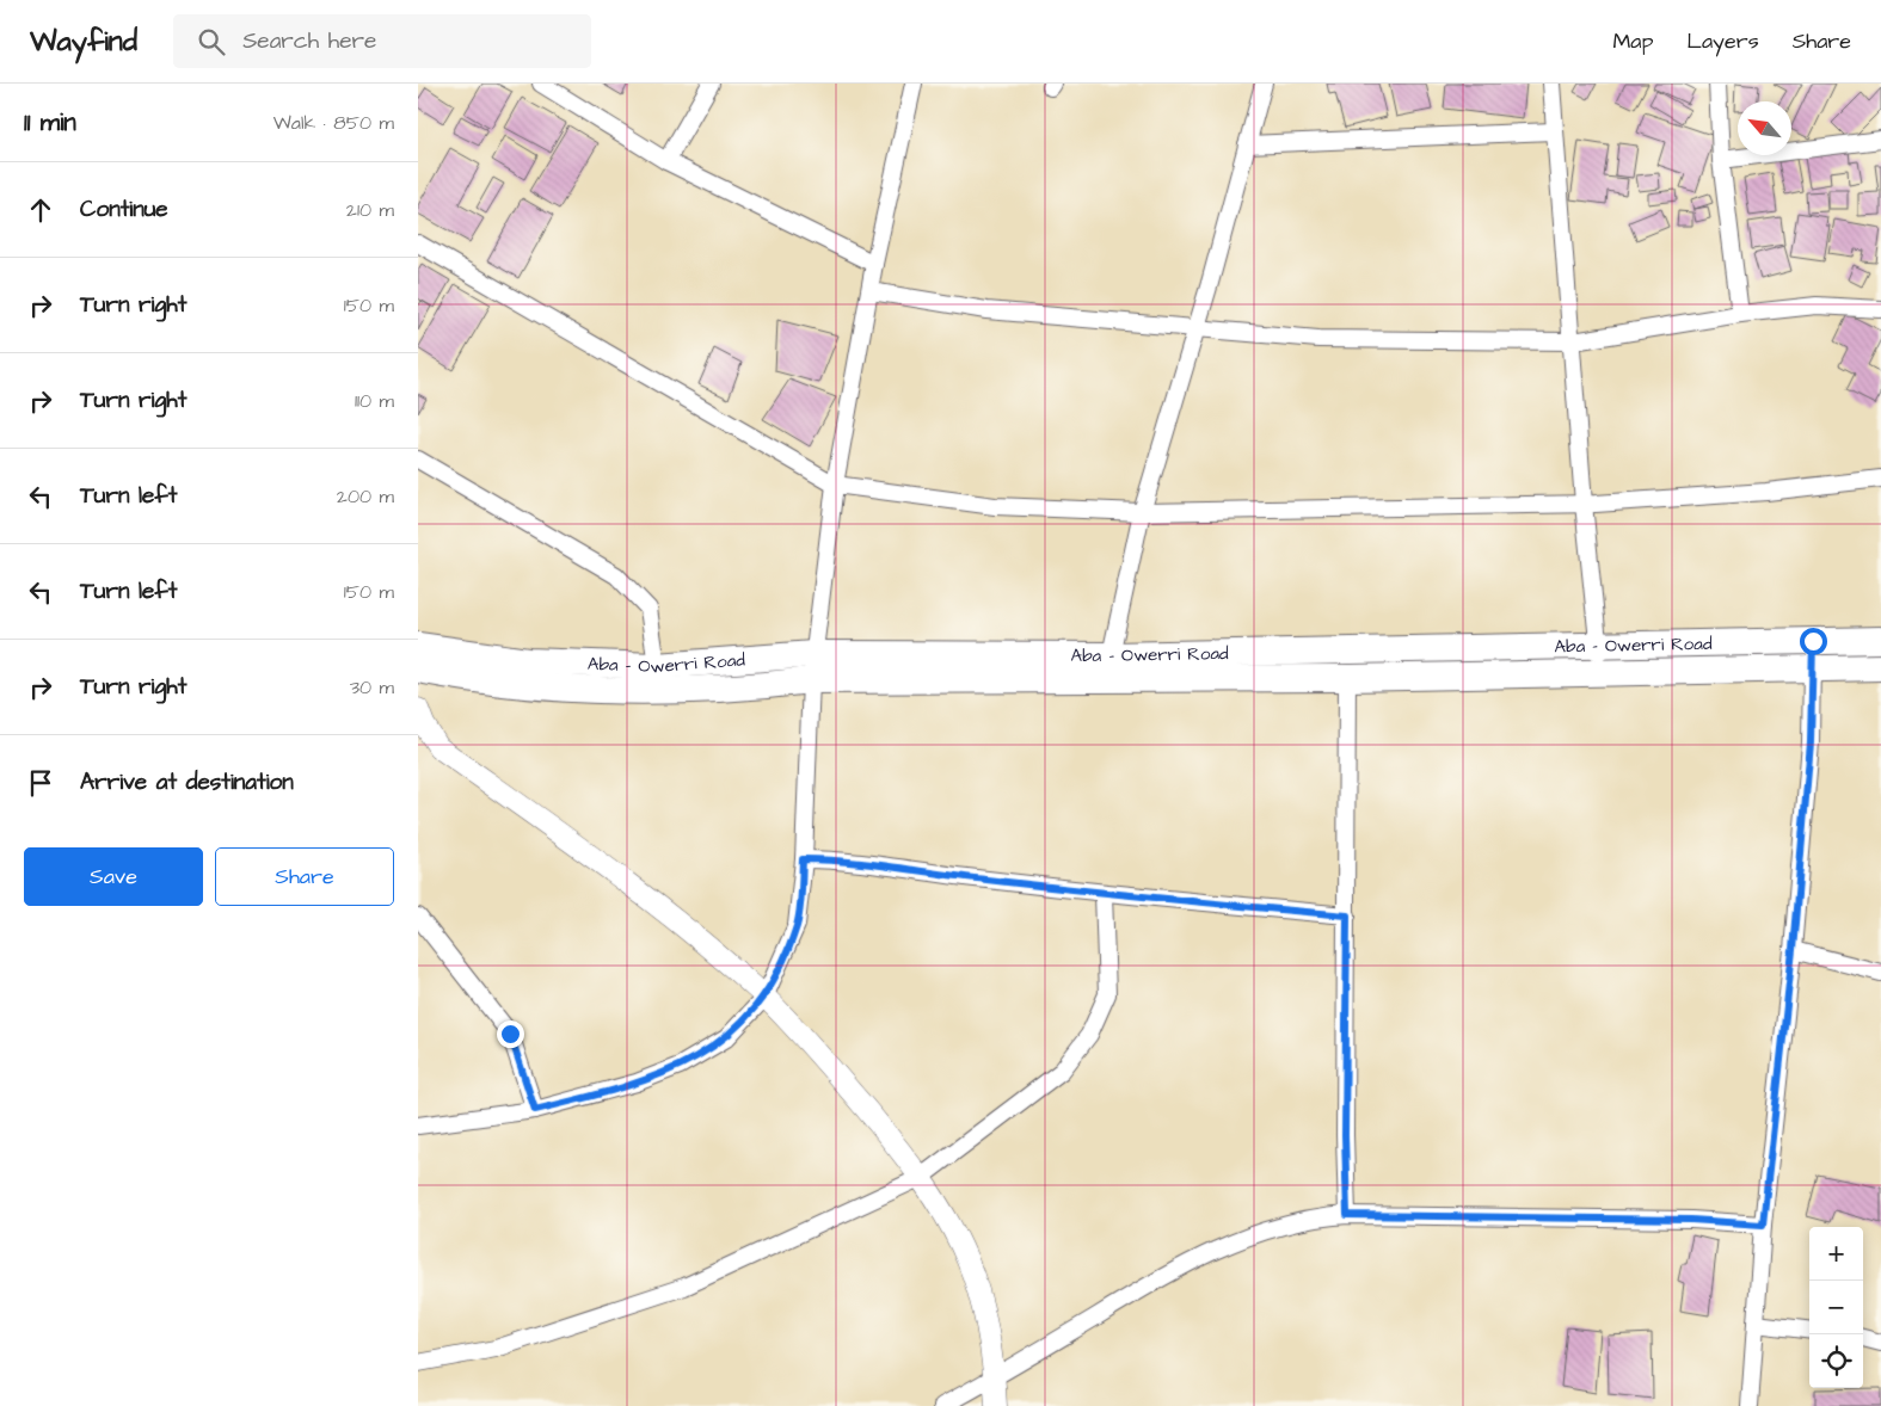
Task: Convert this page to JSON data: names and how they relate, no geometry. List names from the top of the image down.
{
  "streets": {
    "highway": ["Aba - Owerri Road"]
  },
  "north": "top left",
  "page": {
    "header": "Wayfind",
    "search": "Search here",
    "nav": ["Map", "Layers", "Share"],
    "heading": ["11 min", "Walk · 850 m"],
    "list": [
      ["Continue", "210 m"],
      ["Turn right", "150 m"],
      ["Turn right", "110 m"],
      ["Turn left", "200 m"],
      ["Turn left", "150 m"],
      ["Turn right", "30 m"],
      "Arrive at destination"
    ],
    "buttons": ["Save", "Share"],
    "map_buttons": ["+", "−"]
  }
}
